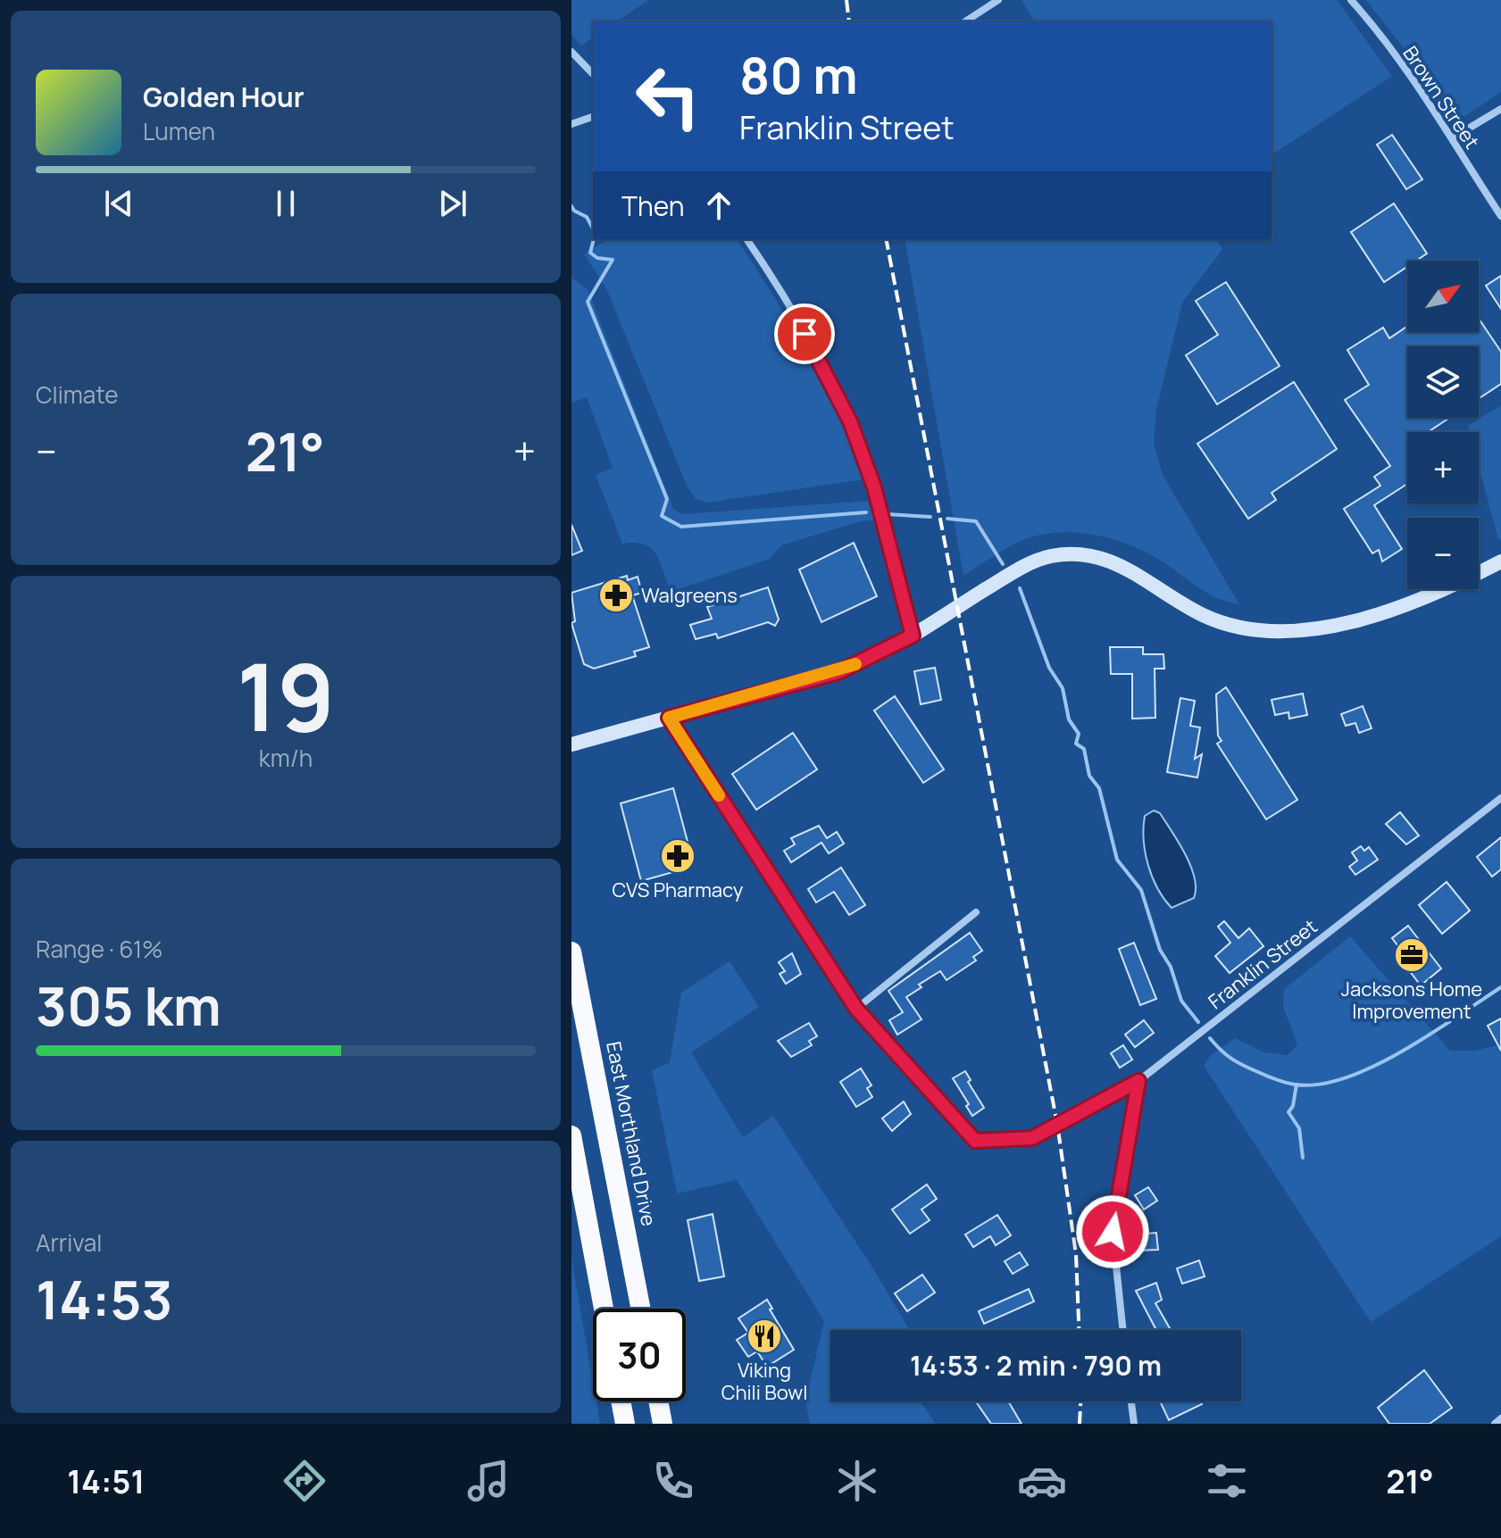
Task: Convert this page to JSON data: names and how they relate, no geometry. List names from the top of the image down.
{
  "streets": {
    "highway": ["East Morthland Drive"],
    "street": ["Brown Street", "Franklin Street"]
  },
  "places": {
    "pharmacy": ["Walgreens", "CVS Pharmacy"],
    "office": ["Jacksons Home Improvement"],
    "restaurant": ["Viking Chili Bowl"]
  },
  "north": "top right",
  "page": {
    "turn": ["80 m", "Franklin Street"],
    "song": ["Golden Hour", "Lumen"],
    "then": "Then",
    "map_buttons": ["+", "−"],
    "tile": [
      "Climate",
      ["19", "km/h"],
      ["Range · 61%", "305 km"],
      ["Arrival", "14:53"]
    ],
    "heat": ["−", "21°", "+"],
    "limit": "30",
    "trip": "14:53 · 2 min · 790 m",
    "tabs": ["14:51", "21°"]
  }
}
